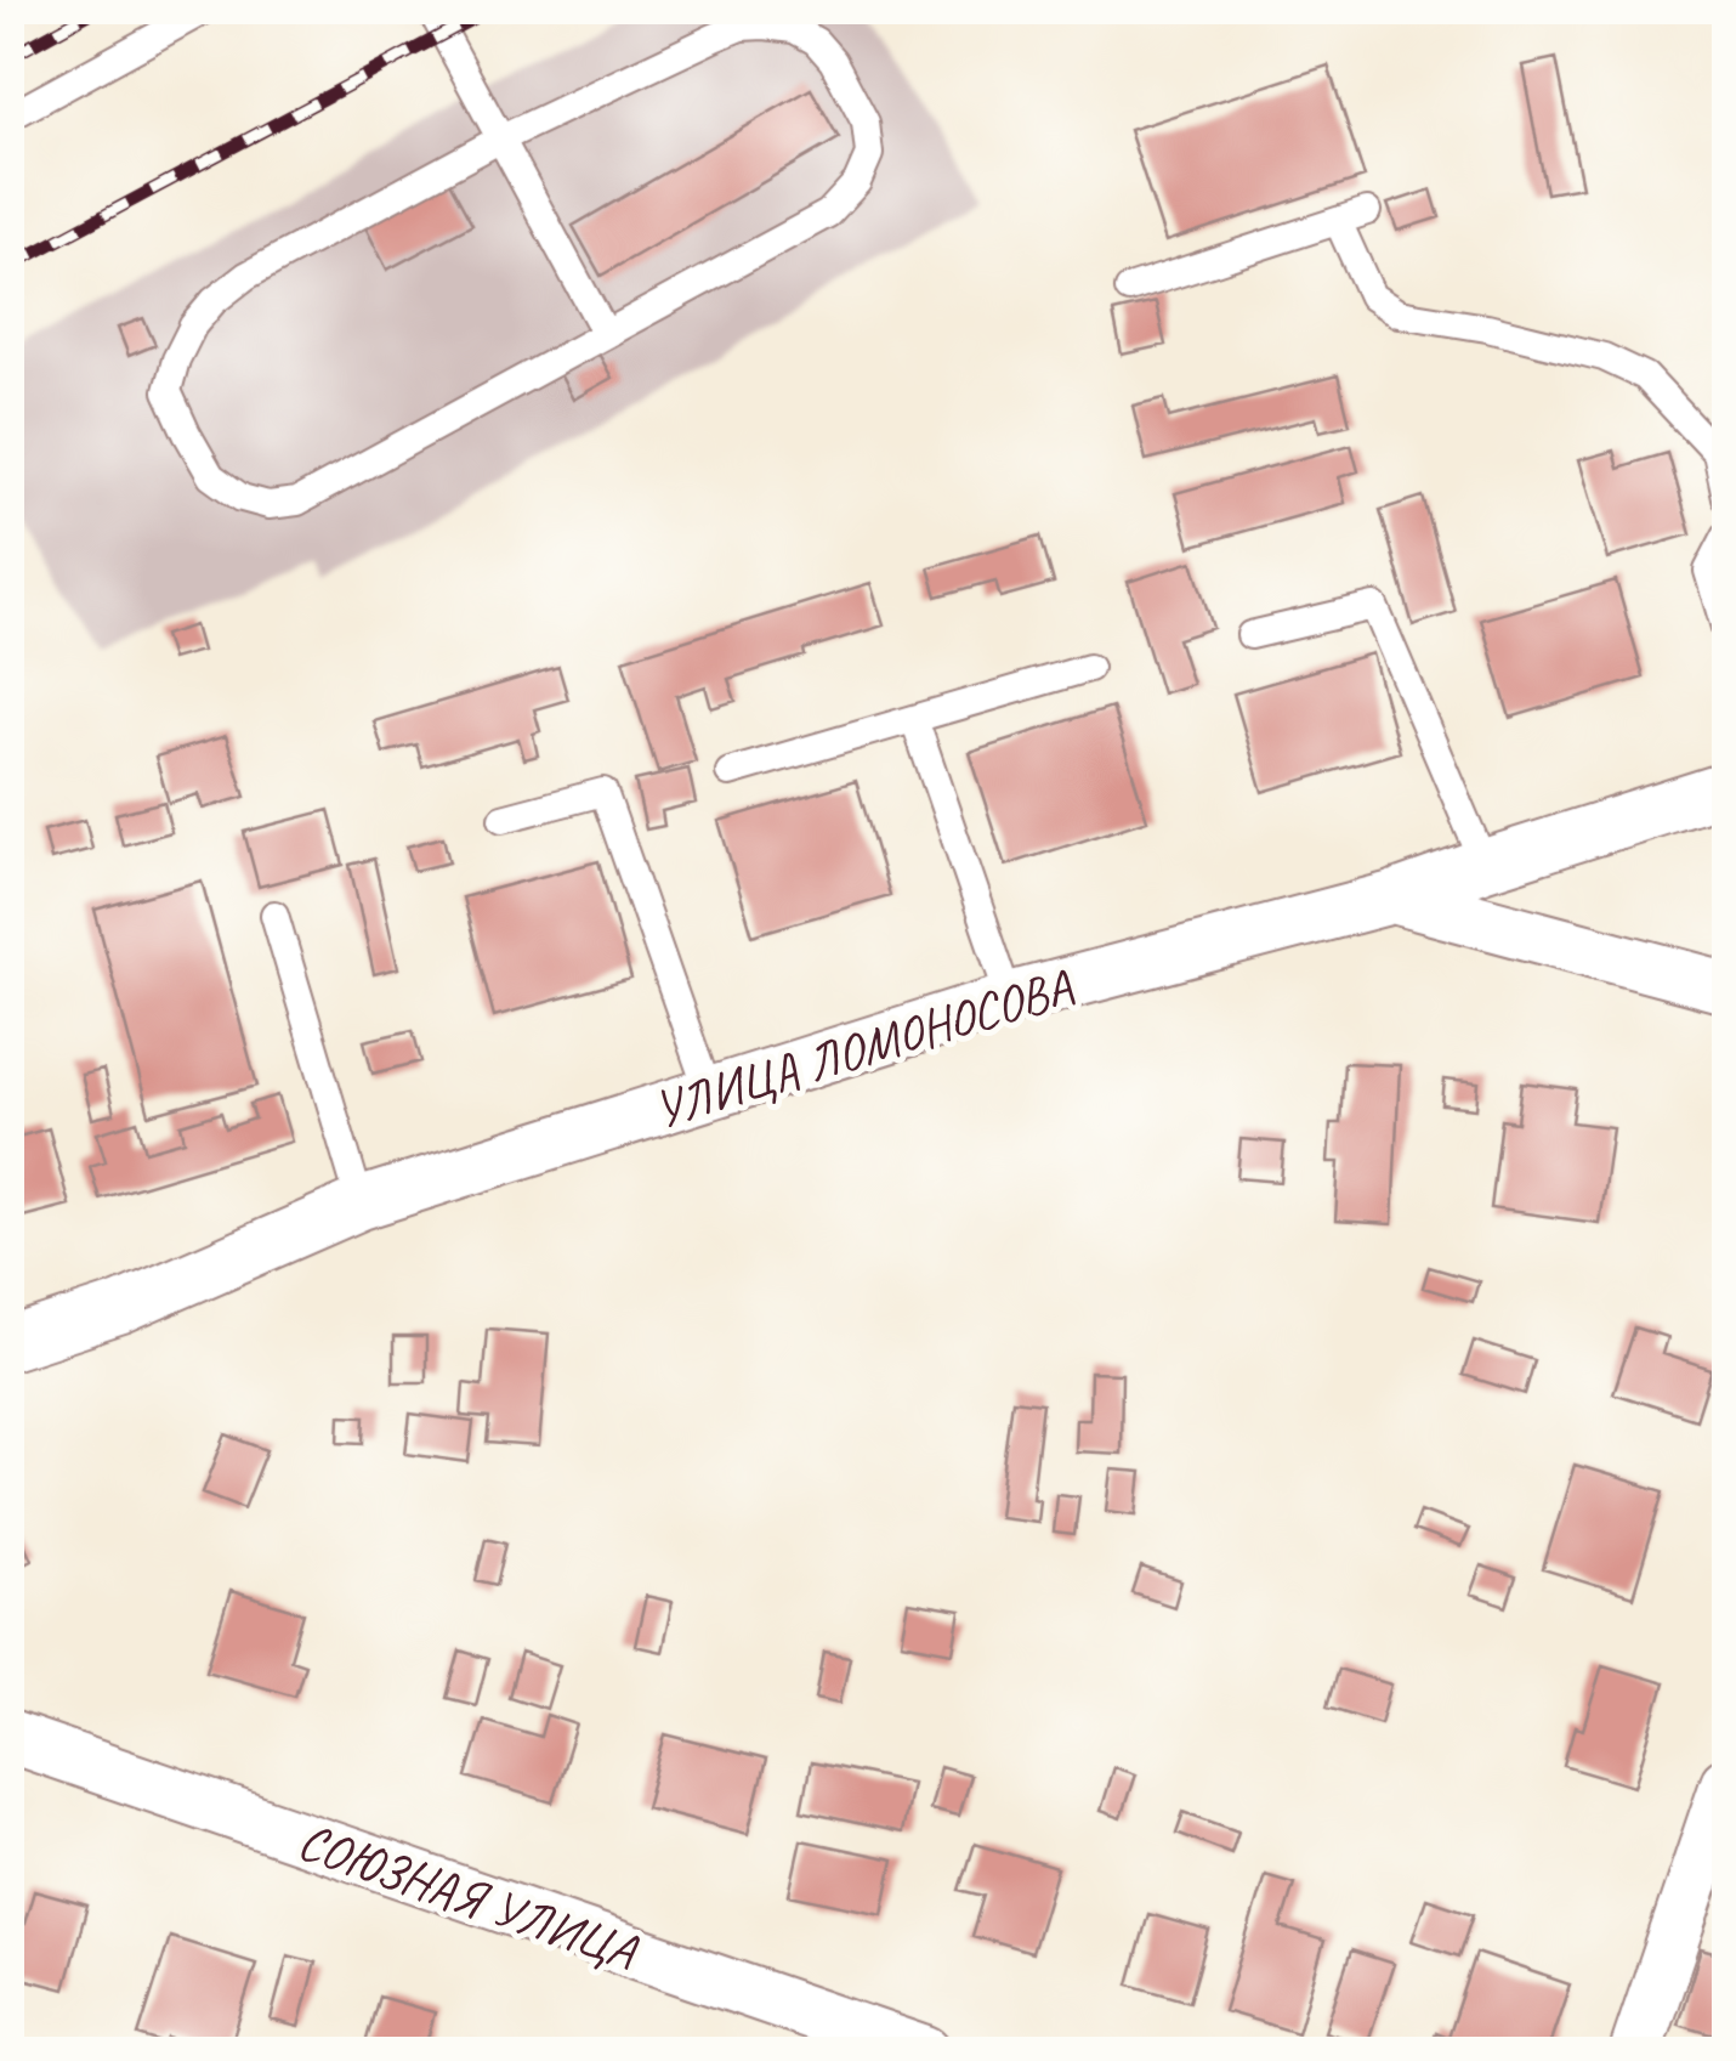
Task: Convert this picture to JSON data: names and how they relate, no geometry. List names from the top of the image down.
{
  "streets": {
    "street": ["УЛИЦА ЛОМОНОСОВА", "СОЮЗНАЯ УЛИЦА"]
  }
}
